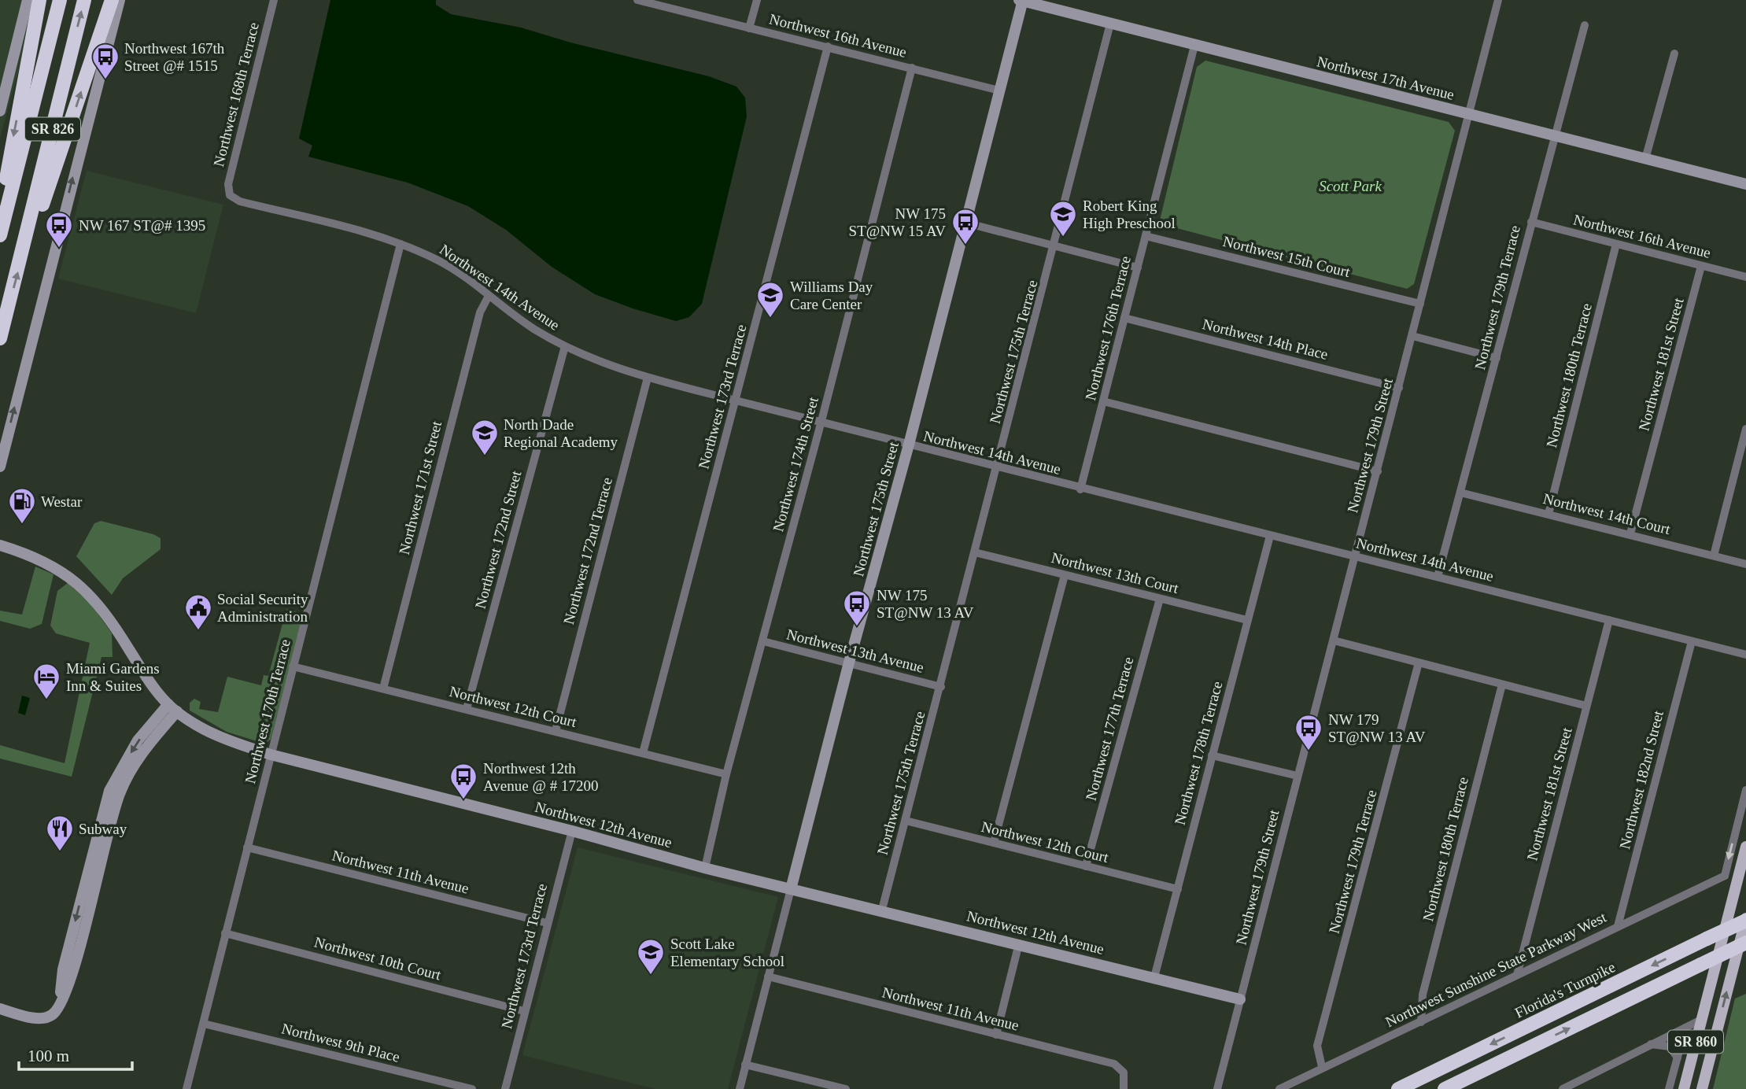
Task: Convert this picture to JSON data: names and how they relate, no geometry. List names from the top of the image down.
{
  "streets": {
    "highway": ["SR 826", "Florida's Turnpike"],
    "main road": ["SR 860"],
    "street": [
      "Northwest 16th Avenue",
      "Northwest 17th Avenue",
      "Northwest 168th Terrace",
      "Northwest 15th Court",
      "Northwest 14th Avenue",
      "Northwest 179th Terrace",
      "Northwest 176th Terrace",
      "Northwest 14th Place",
      "Northwest 175th Terrace",
      "Northwest 181st Street",
      "Northwest 180th Terrace",
      "Northwest 173rd Terrace",
      "Northwest 179th Street",
      "Northwest 174th Street",
      "Northwest 171st Street",
      "Northwest 175th Street",
      "Northwest 14th Court",
      "Northwest 172nd Street",
      "Northwest 172nd Terrace",
      "Northwest 13th Court",
      "Northwest 13th Avenue",
      "Northwest 12th Court",
      "Northwest 170th Terrace",
      "Northwest 177th Terrace",
      "Northwest 178th Terrace",
      "Northwest 182nd Street",
      "Northwest 12th Avenue",
      "Northwest 11th Avenue",
      "Northwest 10th Court",
      "Northwest Sunshine State Parkway West",
      "Northwest 9th Place"
    ]
  },
  "crossings": [
    ["Northwest 16th Avenue", "Northwest 179th Terrace"],
    ["Northwest 16th Avenue", "Northwest 181st Street"],
    ["Northwest 16th Avenue", "Northwest 180th Terrace"],
    ["Northwest 16th Avenue", "Northwest 173rd Terrace"],
    ["Northwest 16th Avenue", "Northwest 174th Street"],
    ["Northwest 16th Avenue", "Northwest 175th Street"],
    ["Northwest 17th Avenue", "Northwest 179th Terrace"],
    ["Northwest 17th Avenue", "Northwest 176th Terrace"],
    ["Northwest 17th Avenue", "Northwest 175th Terrace"],
    ["Northwest 17th Avenue", "Northwest 179th Street"],
    ["Northwest 17th Avenue", "Northwest 175th Street"],
    ["Northwest 168th Terrace", "Northwest 14th Avenue"],
    ["Northwest 15th Court", "Northwest 176th Terrace"],
    ["Northwest 15th Court", "Northwest 179th Street"],
    ["Northwest 14th Avenue", "Northwest 179th Terrace"],
    ["Northwest 14th Avenue", "Northwest 176th Terrace"],
    ["Northwest 14th Avenue", "Northwest 175th Terrace"],
    ["Northwest 14th Avenue", "Northwest 181st Street"],
    ["Northwest 14th Avenue", "Northwest 173rd Terrace"],
    ["Northwest 14th Avenue", "Northwest 179th Street"],
    ["Northwest 14th Avenue", "Northwest 174th Street"],
    ["Northwest 14th Avenue", "Northwest 171st Street"],
    ["Northwest 14th Avenue", "Northwest 175th Street"],
    ["Northwest 14th Avenue", "Northwest 172nd Street"],
    ["Northwest 14th Avenue", "Northwest 172nd Terrace"],
    ["Northwest 14th Avenue", "Northwest 170th Terrace"],
    ["Northwest 14th Avenue", "Northwest 178th Terrace"],
    ["Northwest 14th Avenue", "Northwest 182nd Street"],
    ["Northwest 179th Terrace", "Northwest 14th Court"],
    ["Northwest 179th Terrace", "Northwest Sunshine State Parkway West"],
    ["Northwest 176th Terrace", "Northwest 14th Place"],
    ["Northwest 14th Place", "Northwest 179th Street"],
    ["Northwest 175th Terrace", "Northwest 13th Court"],
    ["Northwest 175th Terrace", "Northwest 13th Avenue"],
    ["Northwest 175th Terrace", "Northwest 12th Court"],
    ["Northwest 175th Terrace", "Northwest 12th Avenue"],
    ["Northwest 181st Street", "Northwest 14th Court"],
    ["Northwest 181st Street", "Northwest Sunshine State Parkway West"],
    ["Northwest 180th Terrace", "Northwest 14th Court"],
    ["Northwest 180th Terrace", "Northwest Sunshine State Parkway West"],
    ["Northwest 173rd Terrace", "Northwest 12th Court"],
    ["Northwest 173rd Terrace", "Northwest 12th Avenue"],
    ["Northwest 173rd Terrace", "Northwest 11th Avenue"],
    ["Northwest 173rd Terrace", "Northwest 10th Court"],
    ["Northwest 179th Street", "Northwest 12th Avenue"],
    ["Northwest 174th Street", "Northwest 13th Avenue"],
    ["Northwest 174th Street", "Northwest 12th Court"],
    ["Northwest 174th Street", "Northwest 12th Avenue"],
    ["Northwest 171st Street", "Northwest 12th Court"],
    ["Northwest 175th Street", "Northwest 13th Avenue"],
    ["Northwest 175th Street", "Northwest 12th Avenue"],
    ["Northwest 175th Street", "Northwest 11th Avenue"],
    ["Northwest 172nd Street", "Northwest 12th Court"],
    ["Northwest 172nd Terrace", "Northwest 12th Court"],
    ["Northwest 13th Court", "Northwest 177th Terrace"],
    ["Northwest 13th Court", "Northwest 178th Terrace"],
    ["Northwest 12th Court", "Northwest 170th Terrace"],
    ["Northwest 12th Court", "Northwest 177th Terrace"],
    ["Northwest 12th Court", "Northwest 178th Terrace"],
    ["Northwest 170th Terrace", "Northwest 12th Avenue"],
    ["Northwest 170th Terrace", "Northwest 11th Avenue"],
    ["Northwest 170th Terrace", "Northwest 10th Court"],
    ["Northwest 170th Terrace", "Northwest 9th Place"],
    ["Northwest 178th Terrace", "Northwest 12th Avenue"],
    ["Northwest 182nd Street", "Northwest Sunshine State Parkway West"],
    ["Florida's Turnpike", "SR 860"]
  ],
  "parks": ["Scott Park"],
  "places": {
    "bus stop": [
      "Northwest 167th Street @# 1515",
      "NW 175 ST@NW 15 AV",
      "NW 167 ST@# 1395",
      "NW 175 ST@NW 13 AV",
      "NW 179 ST@NW 13 AV",
      "Northwest 12th Avenue @ # 17200"
    ],
    "school or university": [
      "Robert King High Preschool",
      "Williams Day Care Center",
      "North Dade Regional Academy",
      "Scott Lake Elementary School"
    ],
    "fuel station": ["Westar"],
    "public building": ["Social Security Administration"],
    "hotel": ["Miami Gardens Inn & Suites"],
    "restaurant": ["Subway"]
  },
  "scale_bar": "100 m"
}
